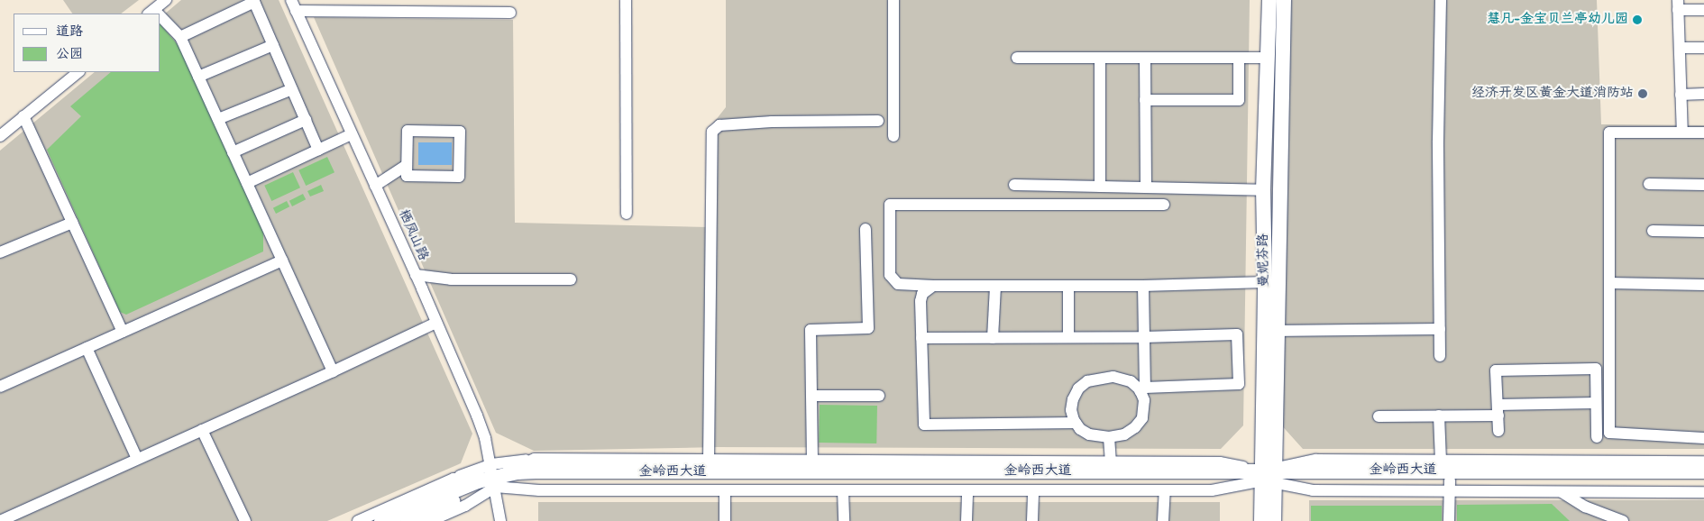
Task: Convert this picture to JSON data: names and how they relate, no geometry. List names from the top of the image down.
{
  "streets": {
    "main road": ["曼妮芬路", "金岭西大道"],
    "street": ["栖凤山路"]
  },
  "crossings": [
    ["栖凤山路", "金岭西大道"],
    ["曼妮芬路", "金岭西大道"]
  ],
  "places": ["慧凡-金宝贝兰亭幼儿园", "经济开发区黄金大道消防站"],
  "legend": ["道路", "公园"]
}
